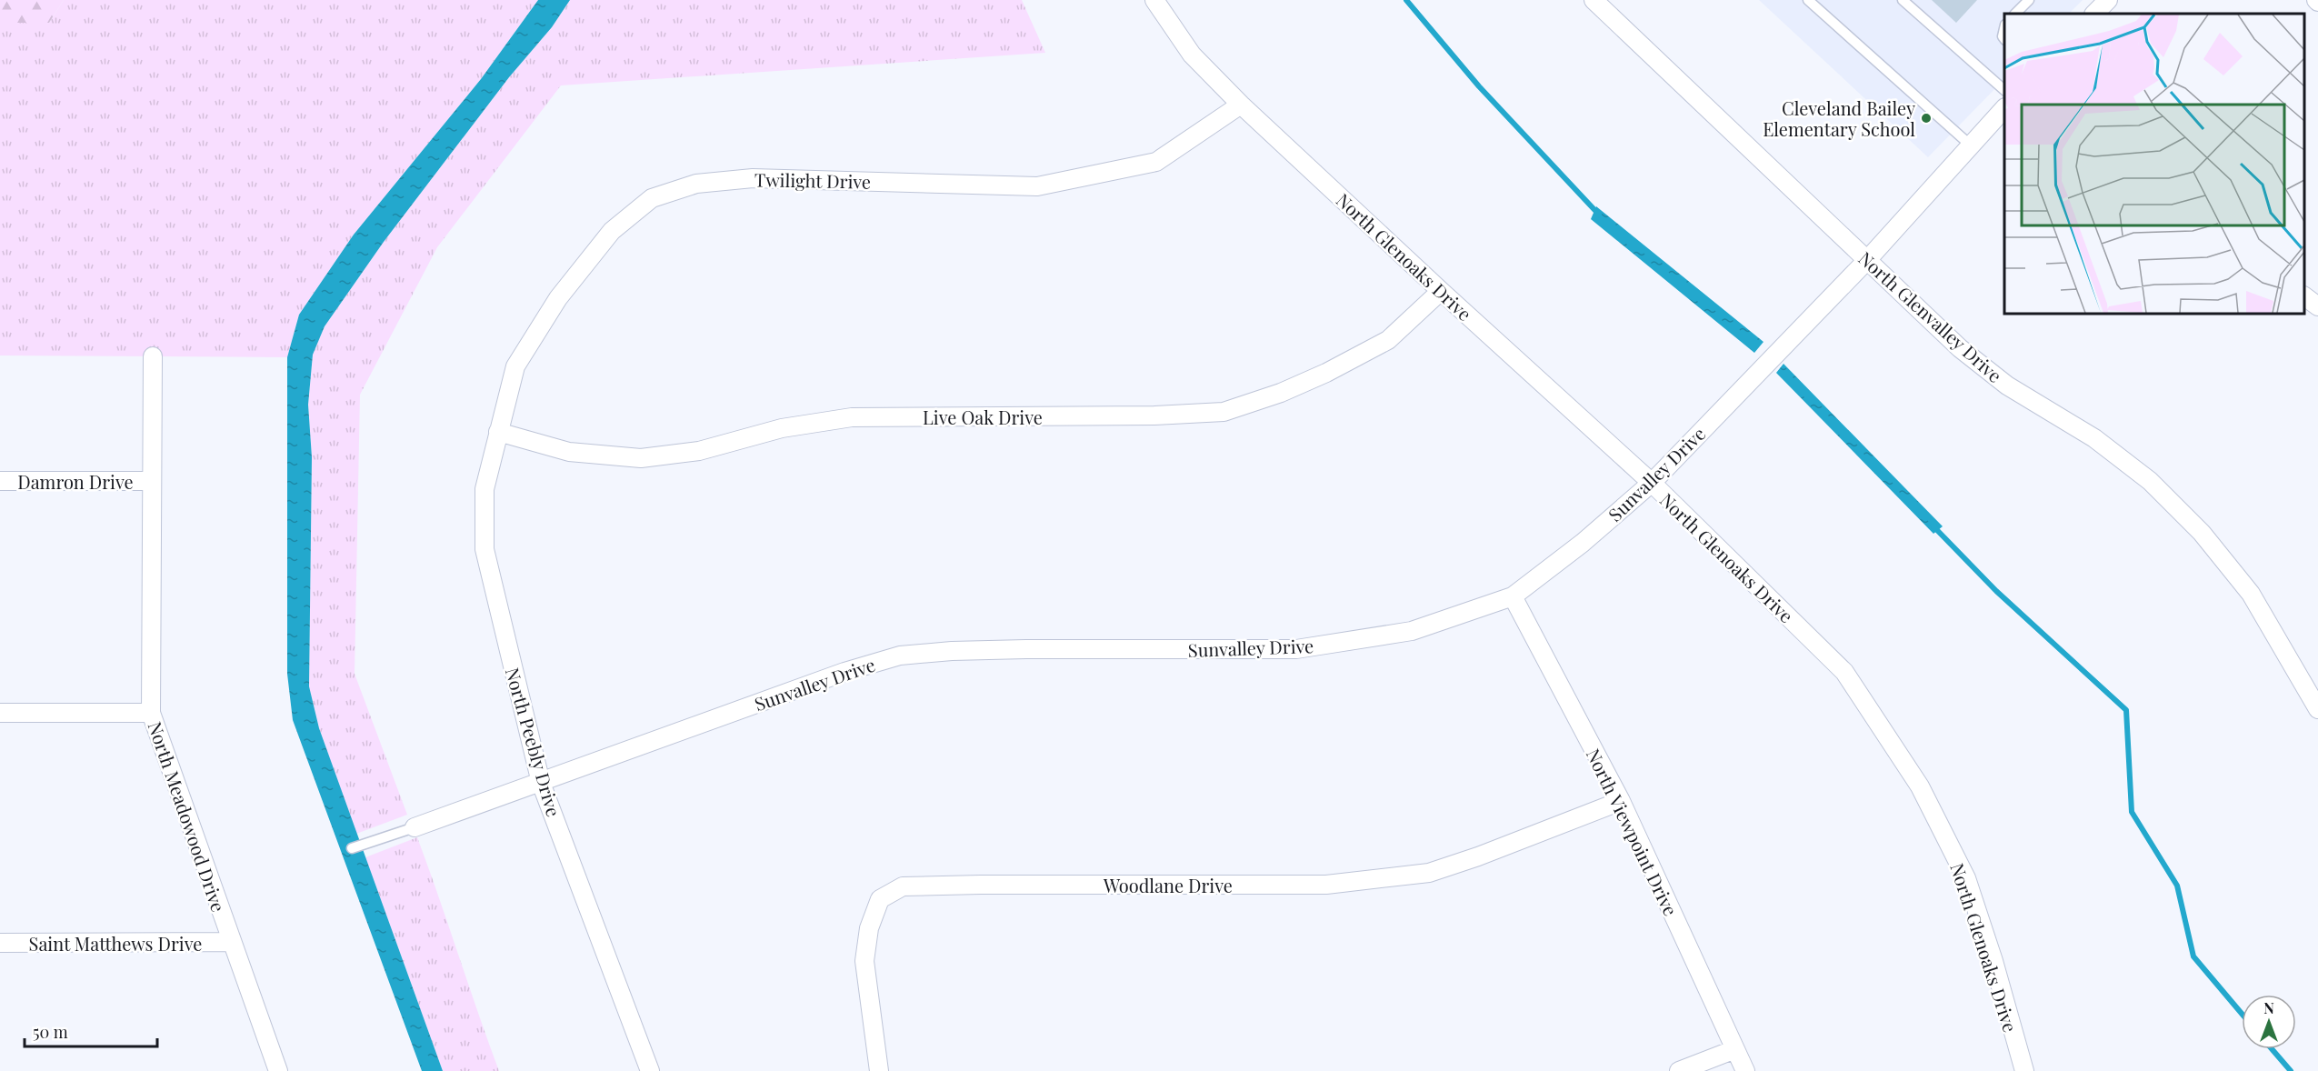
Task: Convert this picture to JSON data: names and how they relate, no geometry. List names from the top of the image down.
{
  "streets": {
    "street": [
      "Twilight Drive",
      "North Glenoaks Drive",
      "North Glenvalley Drive",
      "Live Oak Drive",
      "Sunvalley Drive",
      "Damron Drive",
      "North Peebly Drive",
      "North Meadowood Drive",
      "North Viewpoint Drive",
      "Woodlane Drive",
      "Saint Matthews Drive"
    ]
  },
  "crossings": [
    ["Twilight Drive", "North Glenoaks Drive"],
    ["Twilight Drive", "Live Oak Drive"],
    ["Twilight Drive", "North Peebly Drive"],
    ["North Glenoaks Drive", "Live Oak Drive"],
    ["North Glenoaks Drive", "Sunvalley Drive"],
    ["North Glenvalley Drive", "Sunvalley Drive"],
    ["Live Oak Drive", "North Peebly Drive"],
    ["Sunvalley Drive", "North Peebly Drive"],
    ["Sunvalley Drive", "North Viewpoint Drive"],
    ["Damron Drive", "North Meadowood Drive"],
    ["North Meadowood Drive", "Saint Matthews Drive"],
    ["North Viewpoint Drive", "Woodlane Drive"]
  ],
  "places": ["Cleveland Bailey Elementary School"],
  "scale_bar": "50 m",
  "north": "top"
}
